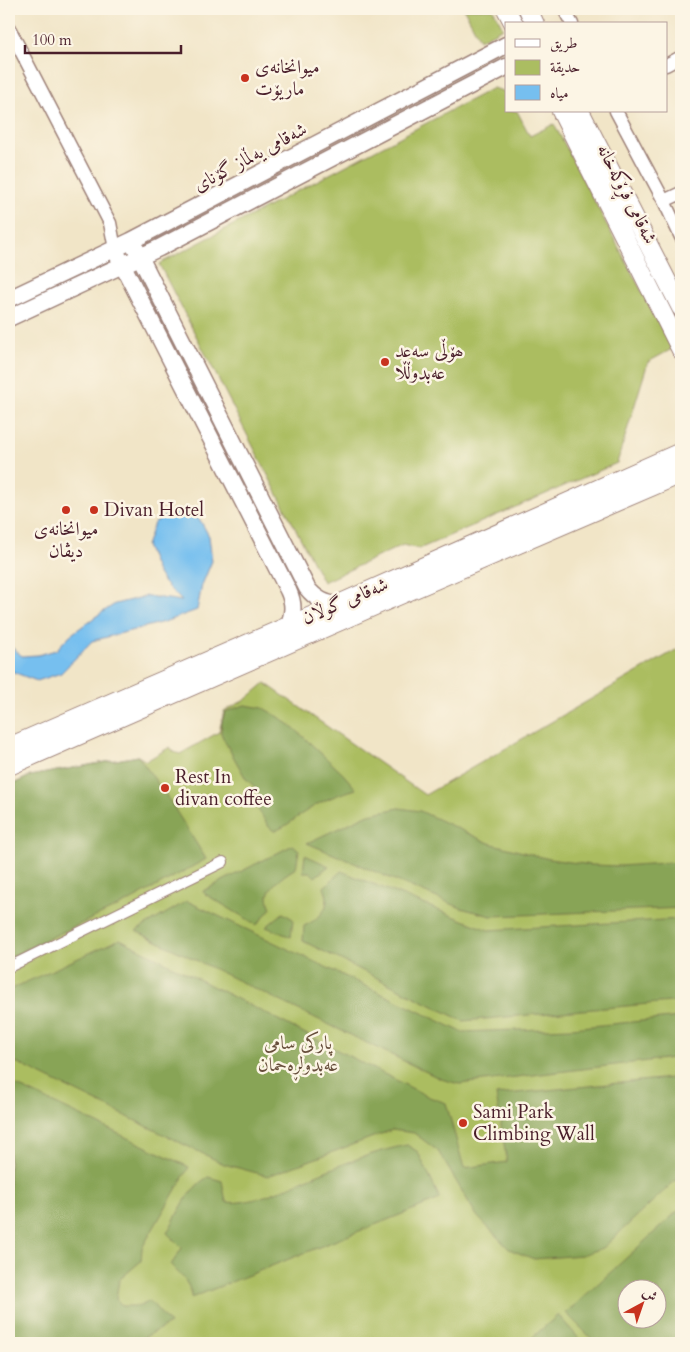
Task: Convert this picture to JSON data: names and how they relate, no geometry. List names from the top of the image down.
{
  "streets": {
    "main road": ["شەقامی فڕۆکەخانە", "شەقامی گوڵان"],
    "street": ["شەقامی یەڵماز گۆنای"]
  },
  "parks": ["پارکی سامی عەبدولڕەحمان"],
  "places": [
    "میوانخانەی ماریۆت",
    "ھۆڵی سەعد عەبدوڵڵا",
    "میوانخانەی دیڤان",
    "Divan Hotel",
    "Rest In divan coffee",
    "Sami Park Climbing Wall"
  ],
  "legend": ["طريق", "حديقة", "مياه"],
  "scale_bar": "100 m",
  "north": "top right"
}
